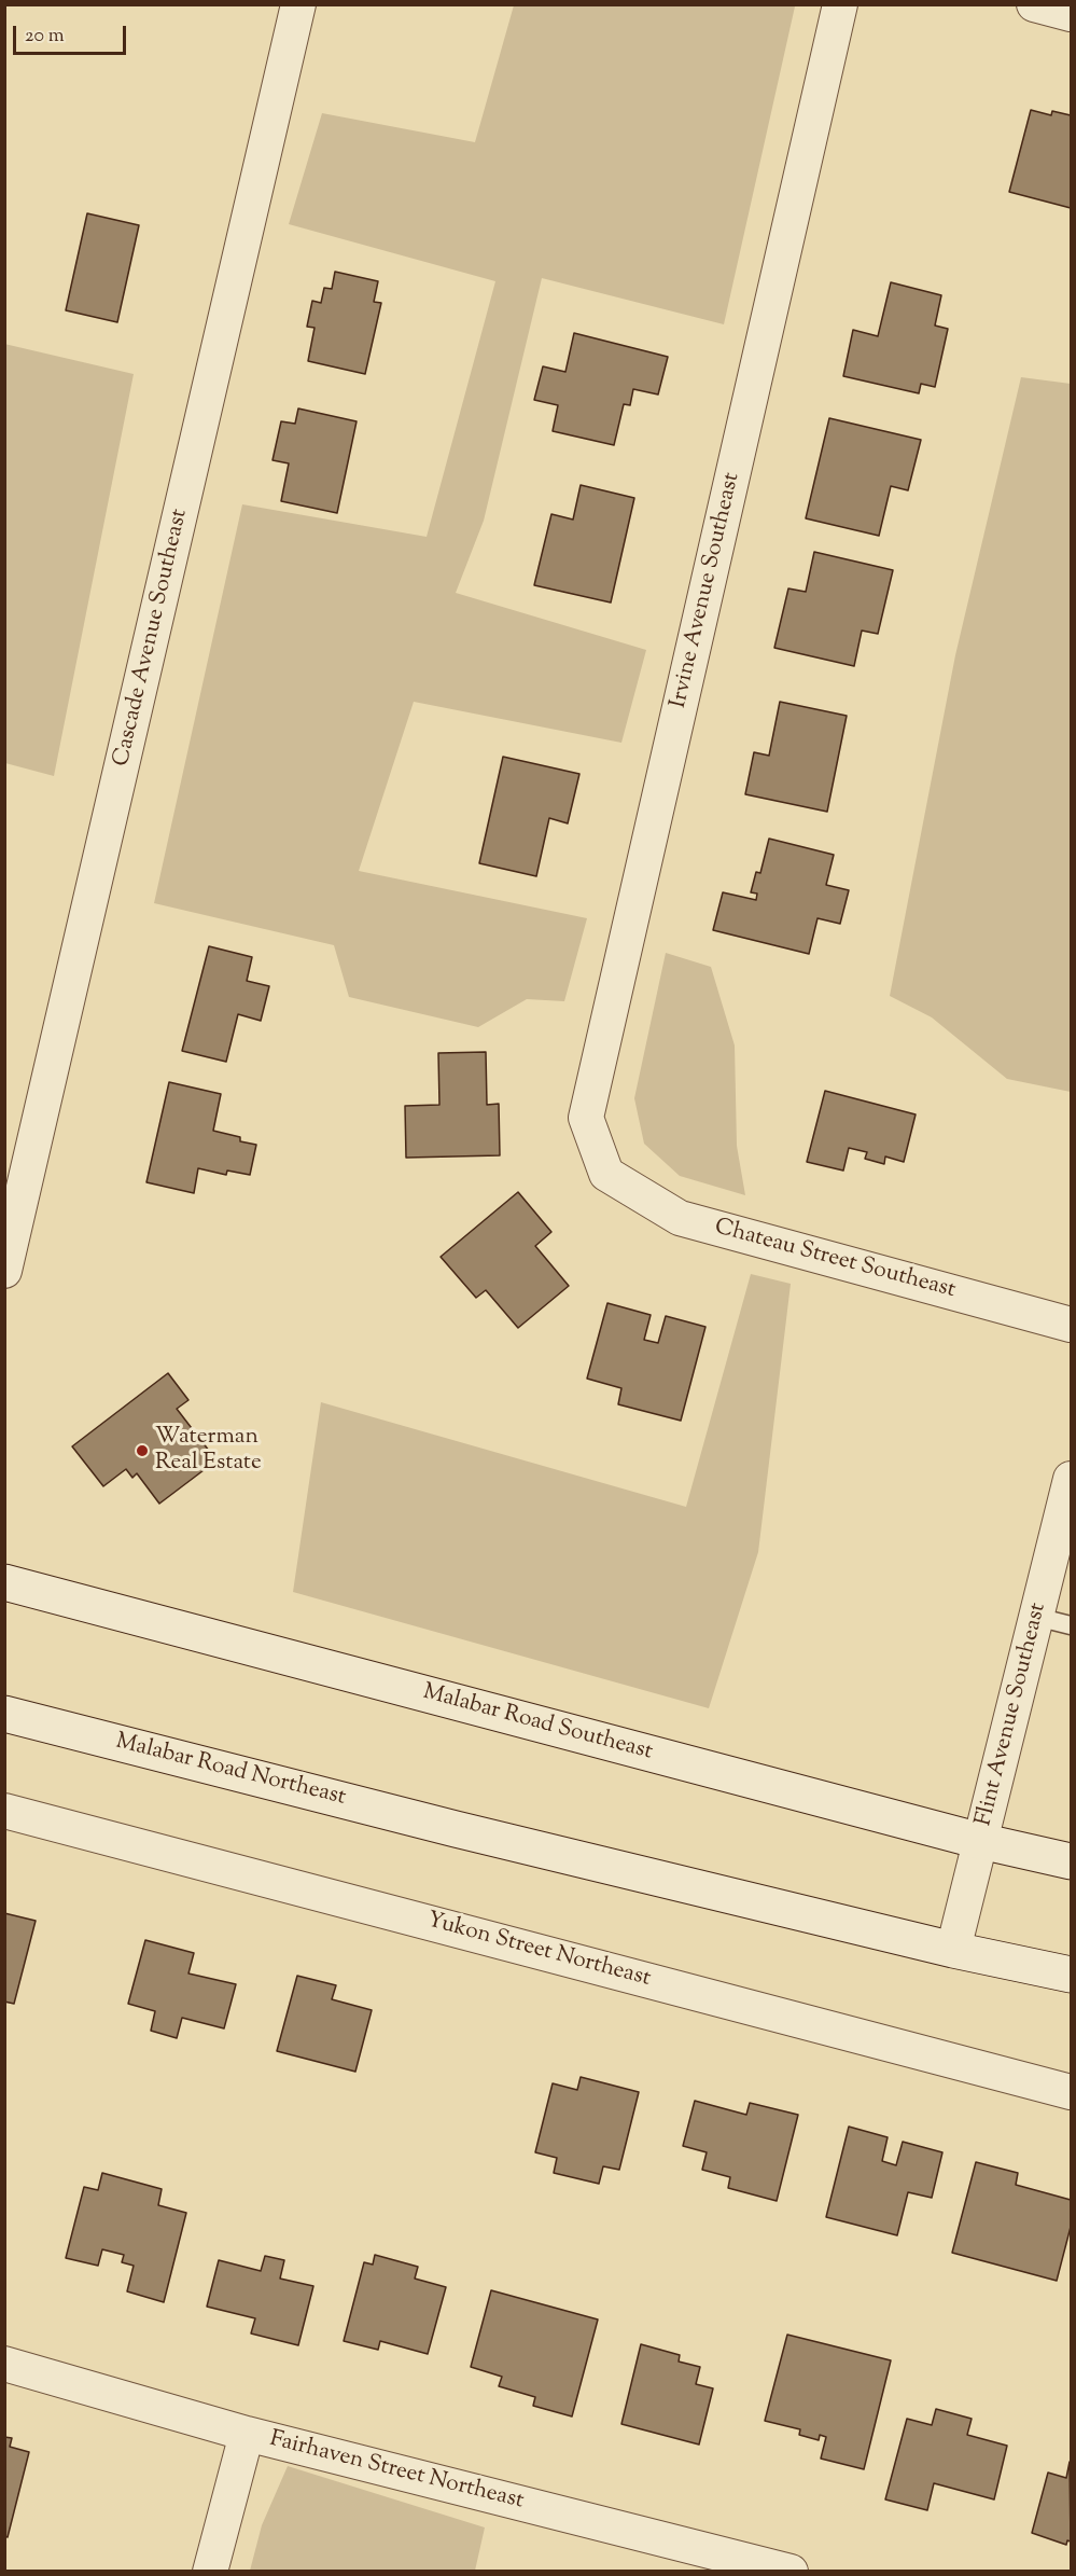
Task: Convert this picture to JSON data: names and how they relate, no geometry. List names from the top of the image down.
{
  "streets": {
    "main road": ["Malabar Road Southeast", "Malabar Road Northeast"],
    "street": [
      "Irvine Avenue Southeast",
      "Cascade Avenue Southeast",
      "Chateau Street Southeast",
      "Flint Avenue Southeast",
      "Yukon Street Northeast",
      "Fairhaven Street Northeast"
    ]
  },
  "crossings": [
    ["Irvine Avenue Southeast", "Chateau Street Southeast"],
    ["Flint Avenue Southeast", "Malabar Road Southeast"],
    ["Flint Avenue Southeast", "Malabar Road Northeast"]
  ],
  "places": ["Waterman Real Estate"],
  "scale_bar": "20 m"
}
